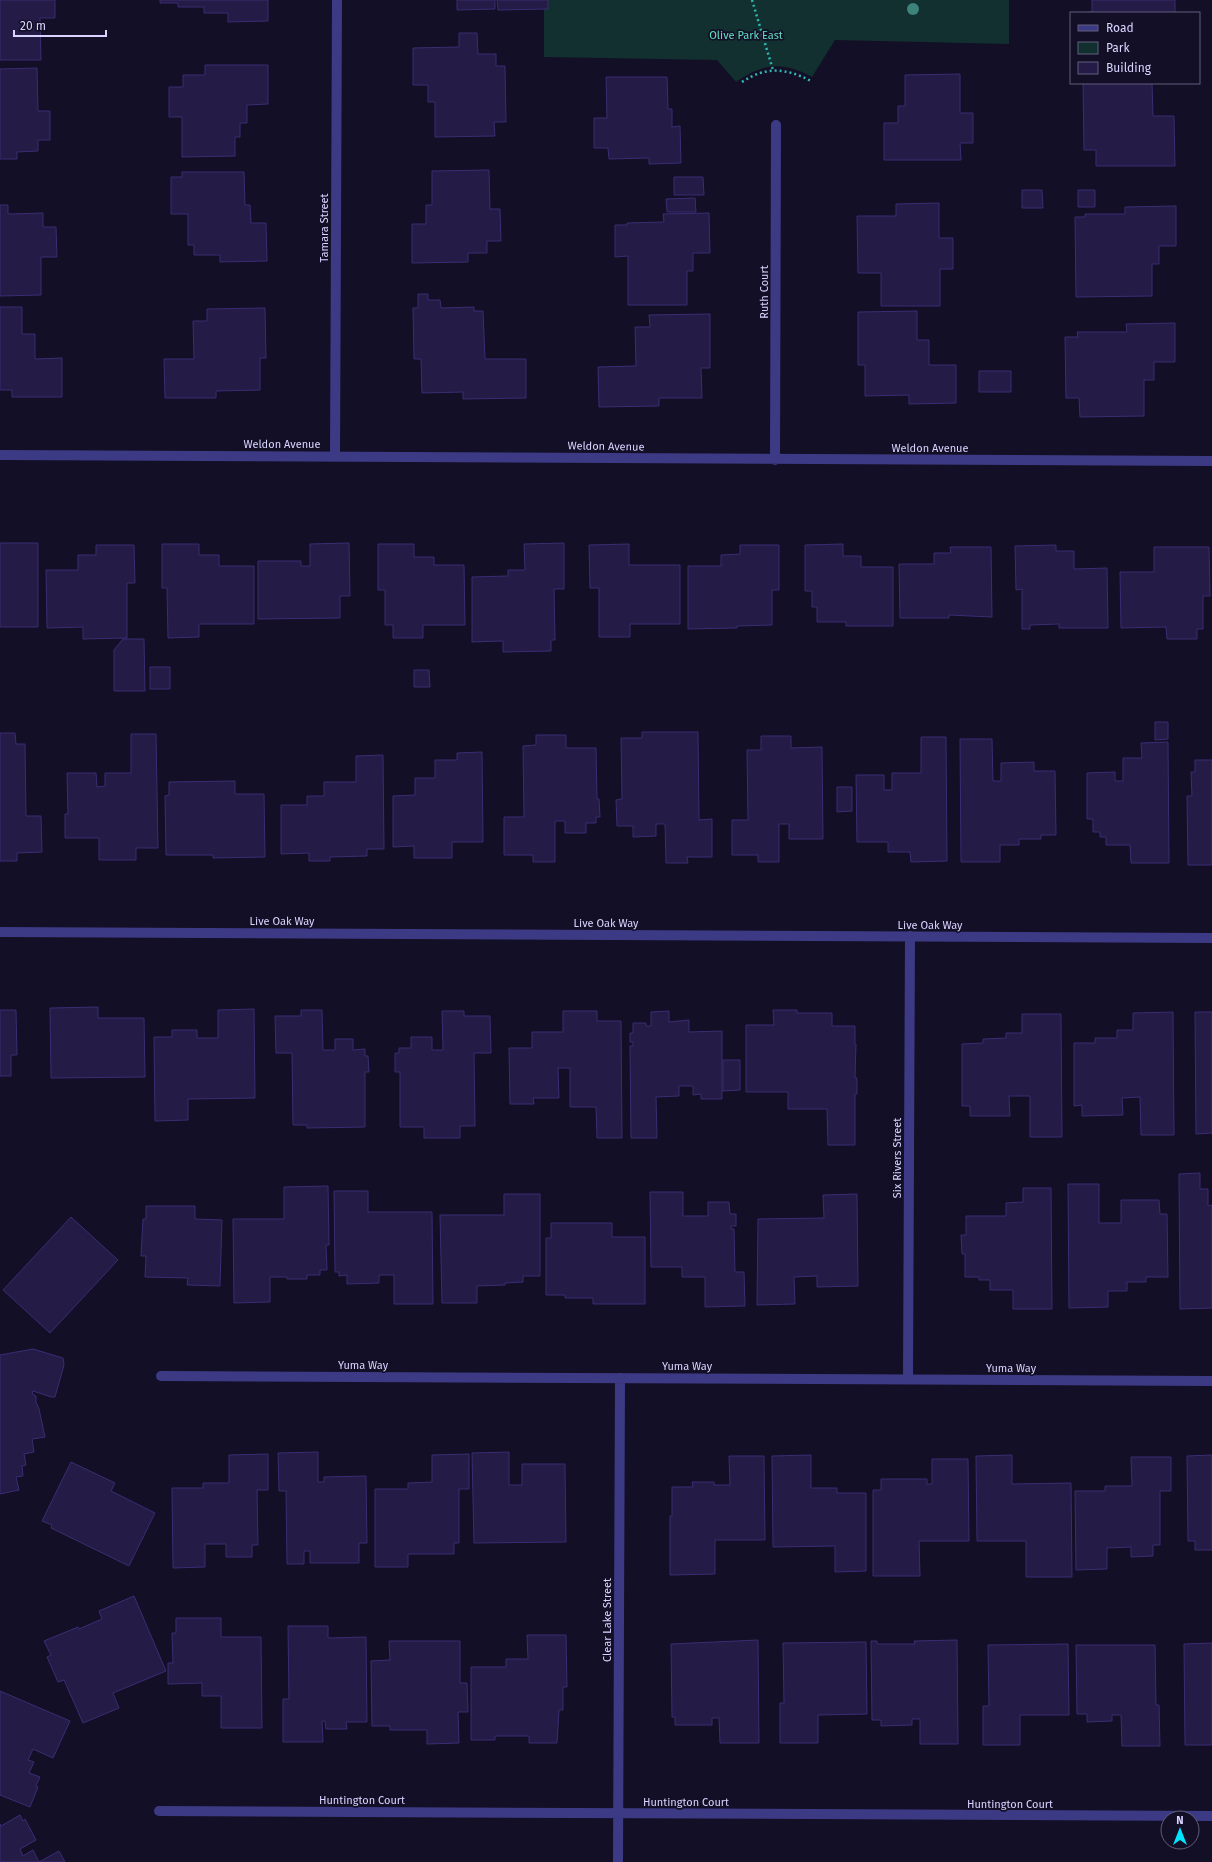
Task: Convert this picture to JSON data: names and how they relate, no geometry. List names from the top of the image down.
{
  "streets": {
    "street": [
      "Tamara Street",
      "Ruth Court",
      "Weldon Avenue",
      "Live Oak Way",
      "Six Rivers Street",
      "Yuma Way",
      "Clear Lake Street",
      "Huntington Court"
    ]
  },
  "crossings": [
    ["Tamara Street", "Weldon Avenue"],
    ["Ruth Court", "Weldon Avenue"],
    ["Live Oak Way", "Six Rivers Street"],
    ["Six Rivers Street", "Yuma Way"],
    ["Yuma Way", "Clear Lake Street"],
    ["Clear Lake Street", "Huntington Court"]
  ],
  "parks": ["Olive Park East"],
  "legend": ["Road", "Park", "Building"],
  "scale_bar": "20 m",
  "north": "top"
}
